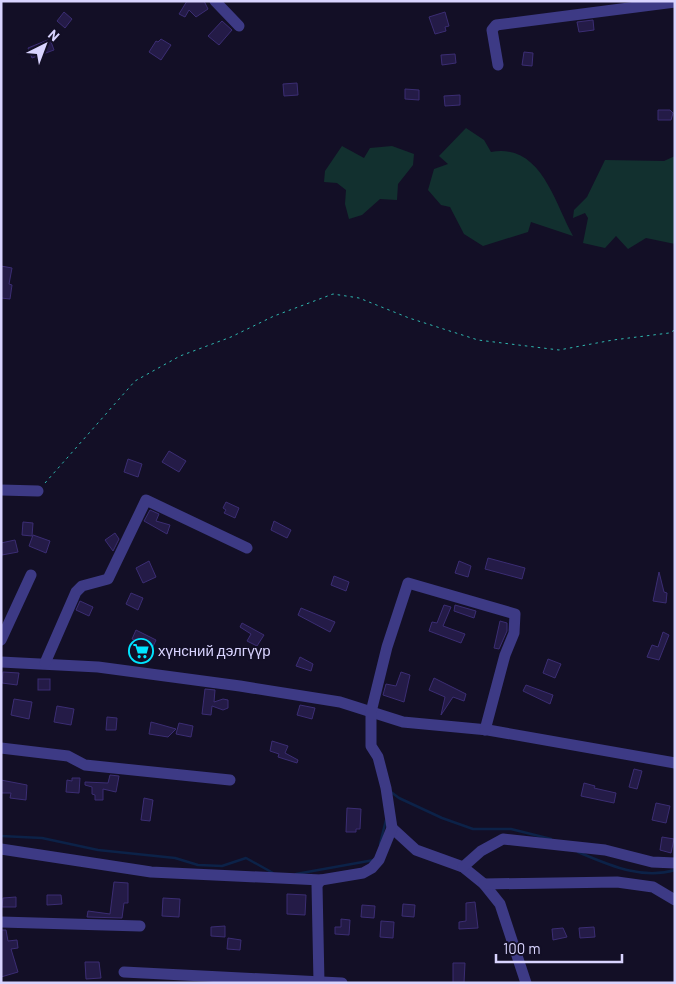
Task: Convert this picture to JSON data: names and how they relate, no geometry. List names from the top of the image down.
{
  "places": {
    "supermarket": ["хүнсний дэлгүүр"]
  },
  "scale_bar": "100 m",
  "north": "top right"
}
